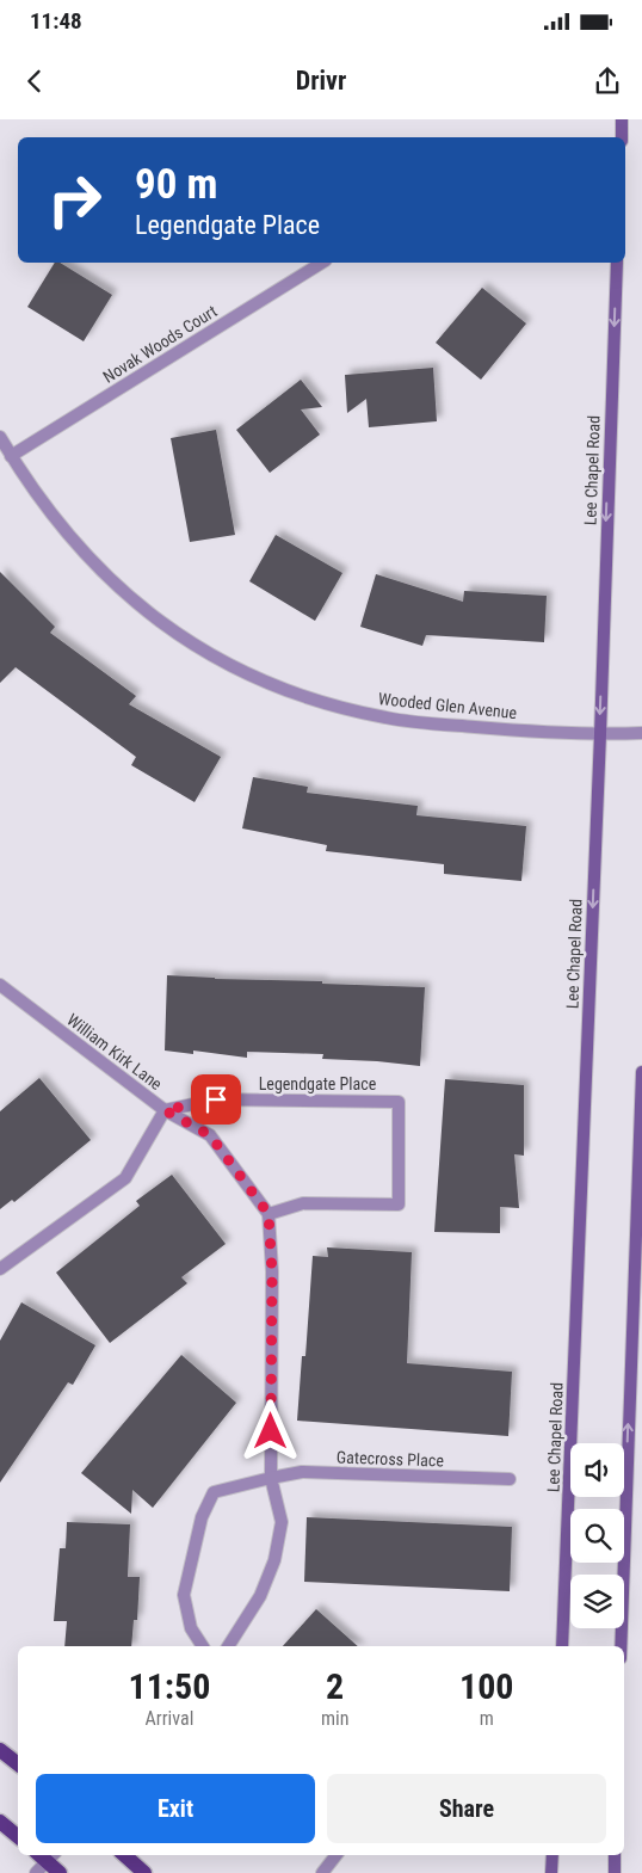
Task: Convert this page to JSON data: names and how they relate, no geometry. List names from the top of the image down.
{
  "streets": {
    "main road": ["Lee Chapel Road"],
    "street": [
      "Novak Woods Court",
      "Wooded Glen Avenue",
      "William Kirk Lane",
      "Legendgate Place",
      "Gatecross Place"
    ]
  },
  "crossings": [
    ["Novak Woods Court", "Wooded Glen Avenue"],
    ["Lee Chapel Road", "Wooded Glen Avenue"],
    ["William Kirk Lane", "Legendgate Place"]
  ],
  "page": {
    "status": "11:48",
    "header": "Drivr",
    "turn": ["90 m", "Legendgate Place"],
    "eta": [
      "11:50",
      "Arrival",
      "2",
      "min",
      "100",
      "m"
    ],
    "buttons": ["Exit", "Share"]
  }
}
